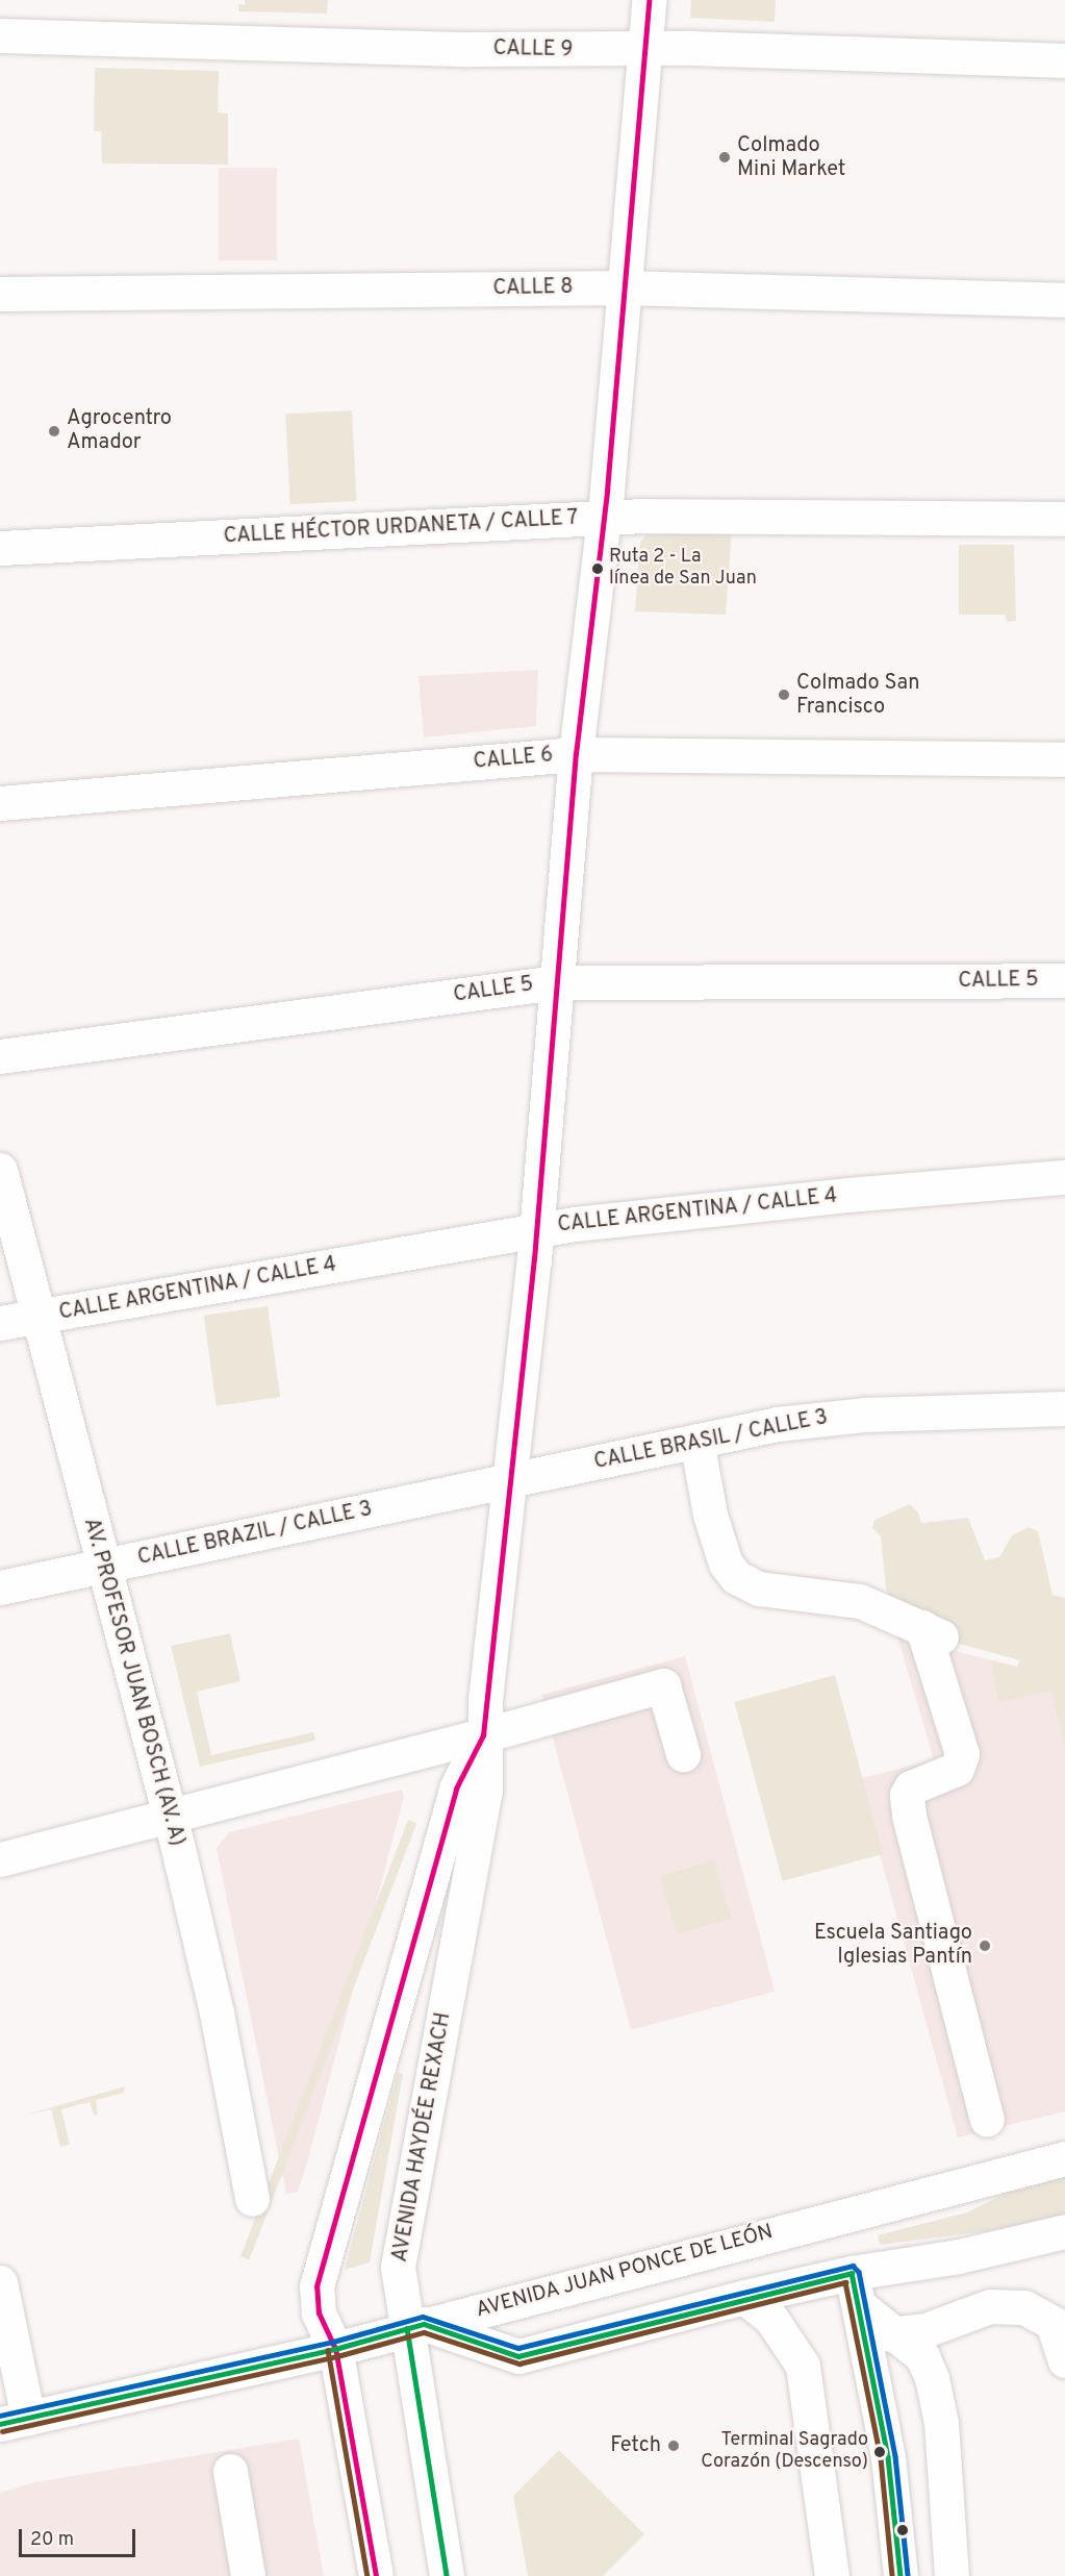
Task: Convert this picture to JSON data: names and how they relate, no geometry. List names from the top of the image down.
{
  "streets": {
    "street": [
      "CALLE 9",
      "CALLE 8",
      "CALLE HÉCTOR URDANETA / CALLE 7",
      "CALLE 6",
      "CALLE 5",
      "CALLE ARGENTINA / CALLE 4",
      "CALLE BRASIL / CALLE 3",
      "CALLE BRAZIL / CALLE 3",
      "AV. PROFESOR JUAN BOSCH (AV. A)",
      "AVENIDA HAYDÉE REXACH",
      "AVENIDA JUAN PONCE DE LEÓN"
    ]
  },
  "crossings": [
    ["CALLE 9", "AVENIDA HAYDÉE REXACH"],
    ["CALLE 8", "AVENIDA HAYDÉE REXACH"],
    ["CALLE HÉCTOR URDANETA / CALLE 7", "AVENIDA HAYDÉE REXACH"],
    ["CALLE 6", "AVENIDA HAYDÉE REXACH"],
    ["CALLE 5", "AVENIDA HAYDÉE REXACH"],
    ["CALLE ARGENTINA / CALLE 4", "AV. PROFESOR JUAN BOSCH (AV. A)"],
    ["CALLE ARGENTINA / CALLE 4", "AVENIDA HAYDÉE REXACH"],
    ["CALLE BRASIL / CALLE 3", "CALLE BRAZIL / CALLE 3"],
    ["CALLE BRASIL / CALLE 3", "AVENIDA HAYDÉE REXACH"],
    ["CALLE BRAZIL / CALLE 3", "AV. PROFESOR JUAN BOSCH (AV. A)"],
    ["CALLE BRAZIL / CALLE 3", "AVENIDA HAYDÉE REXACH"],
    ["AVENIDA HAYDÉE REXACH", "AVENIDA JUAN PONCE DE LEÓN"]
  ],
  "places": [
    "Colmado Mini Market",
    "Agrocentro Amador",
    "Ruta 2 - La línea de San Juan",
    "Colmado San Francisco",
    "Escuela Santiago Iglesias Pantín",
    "Fetch",
    "Terminal Sagrado Corazón (Descenso)"
  ],
  "lines": ["transit line 2", "transit line 3"],
  "scale_bar": "20 m"
}
